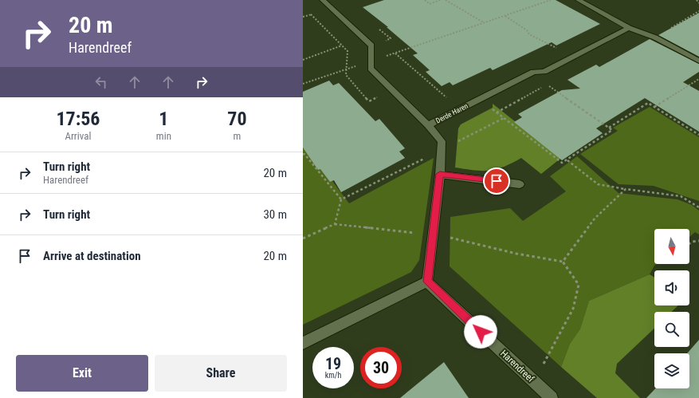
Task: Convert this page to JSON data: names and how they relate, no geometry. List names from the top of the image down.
{
  "streets": {
    "street": ["Derde Haren", "Harendreef"]
  },
  "north": "bottom",
  "page": {
    "turn": ["20 m", "Harendreef"],
    "eta": [
      "17:56",
      "Arrival",
      "1",
      "min",
      "70",
      "m"
    ],
    "list": [
      {
        "name": "Turn right",
        "note": "Harendreef",
        "value": "20 m"
      },
      {
        "name": "Turn right",
        "value": "30 m"
      },
      {
        "name": "Arrive at destination",
        "value": "20 m"
      }
    ],
    "speed": "19 km/h",
    "limit": "30",
    "buttons": ["Exit", "Share"]
  }
}
